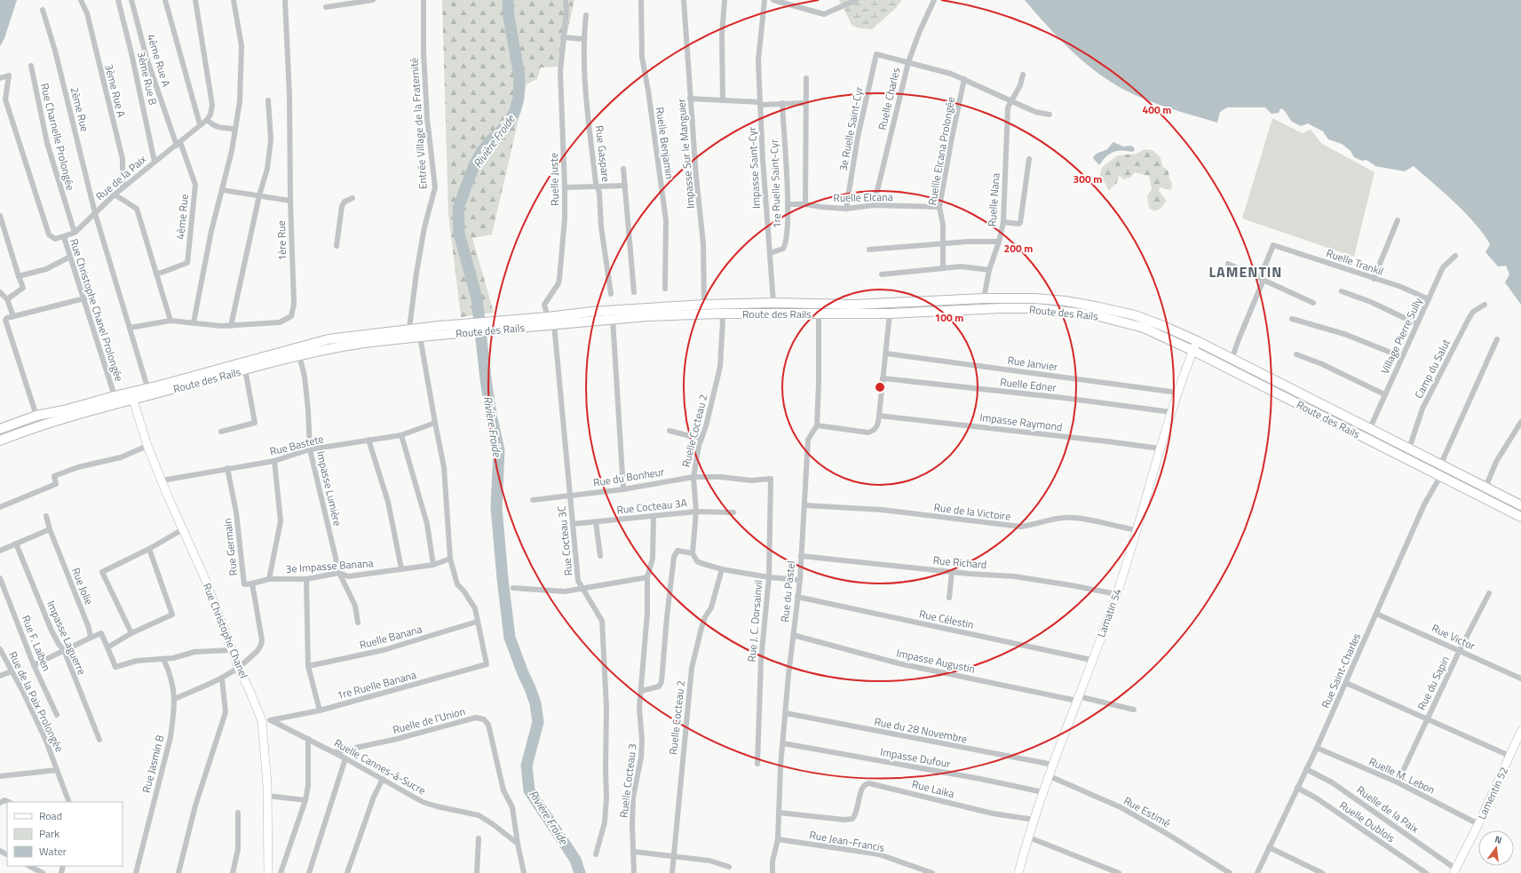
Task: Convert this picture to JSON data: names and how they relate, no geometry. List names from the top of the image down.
{
  "streets": {
    "main road": ["Route des Rails"],
    "street": [
      "4ème Rue A",
      "3ème Rue B",
      "3ème Rue A",
      "Ruelle Charles",
      "2ème Rue",
      "Entrée Village de la Fraternité",
      "3e Ruelle Saint-Cyr",
      "Rue Charnelle Prolongée",
      "Ruelle Benjamin",
      "Ruellle Elcana Prolongée",
      "Rue Gaspare",
      "Impasse Sur le Manguier",
      "Impasse Saint-Cyr",
      "Rue de la Paix",
      "Ruelle Juste",
      "1re Ruelle Saint-Cyr",
      "Ruelle Elcana",
      "Ruelle Nana",
      "4ème Rue",
      "1ère Rue",
      "Ruelle Trankil",
      "Rue Christophe Chanel Prolongée",
      "Village Pierre Sully",
      "Rue Janvier",
      "Camp du Salut",
      "Ruelle Edner",
      "Impasse Raymond",
      "Ruelle Cocteau 2",
      "Rue Bastete",
      "Rue du Bonheur",
      "Impasse Lumière",
      "Rue Cocteau 3A",
      "Rue de la Victoire",
      "Rue Cocteau 3C",
      "Rue Germain",
      "Rue Richard",
      "3e Impasse Banana",
      "Rue Jolie",
      "Rue du Pastel",
      "Lamatin 54",
      "Rue Célestin",
      "Rue J. C. Dorsainvil",
      "Rue Christophe Chanel",
      "Ruelle Banana",
      "Rue Victor",
      "Impasse Laguerre",
      "Rue F. Laiben",
      "Impasse Augustin",
      "Rue Saint-Charles",
      "Rue du Sapin",
      "1re Ruelle Banana",
      "Rue de la Paix Prolongée",
      "Ruelle de l'Union",
      "Rue du 28 Novembre",
      "Impasse Dufour",
      "Rue Jasmin B",
      "Ruelle Cannes-à-Sucre",
      "Ruelle M. Lebon",
      "Ruelle Cocteau 3",
      "Rue Laika",
      "Lamentin 52",
      "Ruelle de la Paix",
      "Rue Estimé",
      "Ruelle Dublois",
      "Rue Jean-Francis"
    ]
  },
  "crossings": [
    ["4ème Rue A", "Rue de la Paix"],
    ["4ème Rue A", "4ème Rue"],
    ["3ème Rue B", "Rue de la Paix"],
    ["3ème Rue A", "Rue de la Paix"],
    ["Ruelle Charles", "3e Ruelle Saint-Cyr"],
    ["Ruelle Charles", "Ruelle Elcana"],
    ["2ème Rue", "Rue de la Paix"],
    ["Entrée Village de la Fraternité", "Route des Rails"],
    ["3e Ruelle Saint-Cyr", "Ruelle Elcana"],
    ["Ruellle Elcana Prolongée", "Ruelle Elcana"],
    ["Impasse Sur le Manguier", "Route des Rails"],
    ["Impasse Saint-Cyr", "1re Ruelle Saint-Cyr"],
    ["Impasse Saint-Cyr", "Route des Rails"],
    ["Rue de la Paix", "4ème Rue"],
    ["Rue de la Paix", "1ère Rue"],
    ["Rue de la Paix", "Route des Rails"],
    ["Ruelle Juste", "Route des Rails"],
    ["1re Ruelle Saint-Cyr", "Ruelle Elcana"],
    ["Ruelle Nana", "Route des Rails"],
    ["Ruelle Trankil", "Village Pierre Sully"],
    ["Rue Christophe Chanel Prolongée", "Route des Rails"],
    ["Route des Rails", "Village Pierre Sully"],
    ["Route des Rails", "Camp du Salut"],
    ["Route des Rails", "Ruelle Cocteau 2"],
    ["Route des Rails", "Impasse Lumière"],
    ["Route des Rails", "Rue Cocteau 3C"],
    ["Route des Rails", "Rue du Pastel"],
    ["Route des Rails", "Lamatin 54"],
    ["Route des Rails", "Rue Christophe Chanel"],
    ["Route des Rails", "Rue Saint-Charles"],
    ["Rue Janvier", "Lamatin 54"],
    ["Ruelle Edner", "Lamatin 54"],
    ["Impasse Raymond", "Lamatin 54"],
    ["Ruelle Cocteau 2", "Rue du Bonheur"],
    ["Ruelle Cocteau 2", "Rue Cocteau 3A"],
    ["Rue Bastete", "Impasse Lumière"],
    ["Rue Bastete", "Rue Germain"],
    ["Rue Bastete", "Rue Christophe Chanel"],
    ["Rue du Bonheur", "Rue Cocteau 3C"],
    ["Rue du Bonheur", "Rue J. C. Dorsainvil"],
    ["Impasse Lumière", "3e Impasse Banana"],
    ["Rue Cocteau 3A", "Rue Cocteau 3C"],
    ["Rue Cocteau 3A", "Ruelle Cocteau 3"],
    ["Rue de la Victoire", "Rue du Pastel"],
    ["Rue de la Victoire", "Lamatin 54"],
    ["Rue Germain", "3e Impasse Banana"],
    ["Rue Germain", "Rue Christophe Chanel"],
    ["Rue Richard", "Rue du Pastel"],
    ["Rue Richard", "Lamatin 54"],
    ["Rue du Pastel", "Rue Célestin"],
    ["Rue du Pastel", "Impasse Augustin"],
    ["Rue du Pastel", "Rue du 28 Novembre"],
    ["Rue du Pastel", "Impasse Dufour"],
    ["Rue du Pastel", "Rue Laika"],
    ["Rue du Pastel", "Rue Jean-Francis"],
    ["Lamatin 54", "Rue Célestin"],
    ["Lamatin 54", "Impasse Augustin"],
    ["Lamatin 54", "Rue du 28 Novembre"],
    ["Lamatin 54", "Impasse Dufour"],
    ["Lamatin 54", "Rue Laika"],
    ["Lamatin 54", "Rue Estimé"],
    ["Rue Christophe Chanel", "1re Ruelle Banana"],
    ["Rue Christophe Chanel", "Ruelle Cannes-à-Sucre"],
    ["Ruelle Banana", "1re Ruelle Banana"],
    ["Rue Victor", "Rue Saint-Charles"],
    ["Rue Victor", "Rue du Sapin"],
    ["Rue Saint-Charles", "Ruelle M. Lebon"],
    ["Rue Saint-Charles", "Ruelle de la Paix"],
    ["Rue Saint-Charles", "Ruelle Dublois"],
    ["Rue du Sapin", "Ruelle M. Lebon"],
    ["1re Ruelle Banana", "Ruelle Cannes-à-Sucre"],
    ["Ruelle de l'Union", "Ruelle Cannes-à-Sucre"],
    ["Ruelle M. Lebon", "Lamentin 52"],
    ["Lamentin 52", "Ruelle de la Paix"]
  ],
  "districts": ["LAMENTIN"],
  "water": ["Rivière Froide"],
  "legend": ["Road", "Park", "Water"],
  "north": "top",
  "rings": [
    "400 m",
    "300 m",
    "200 m",
    "100 m"
  ]
}
